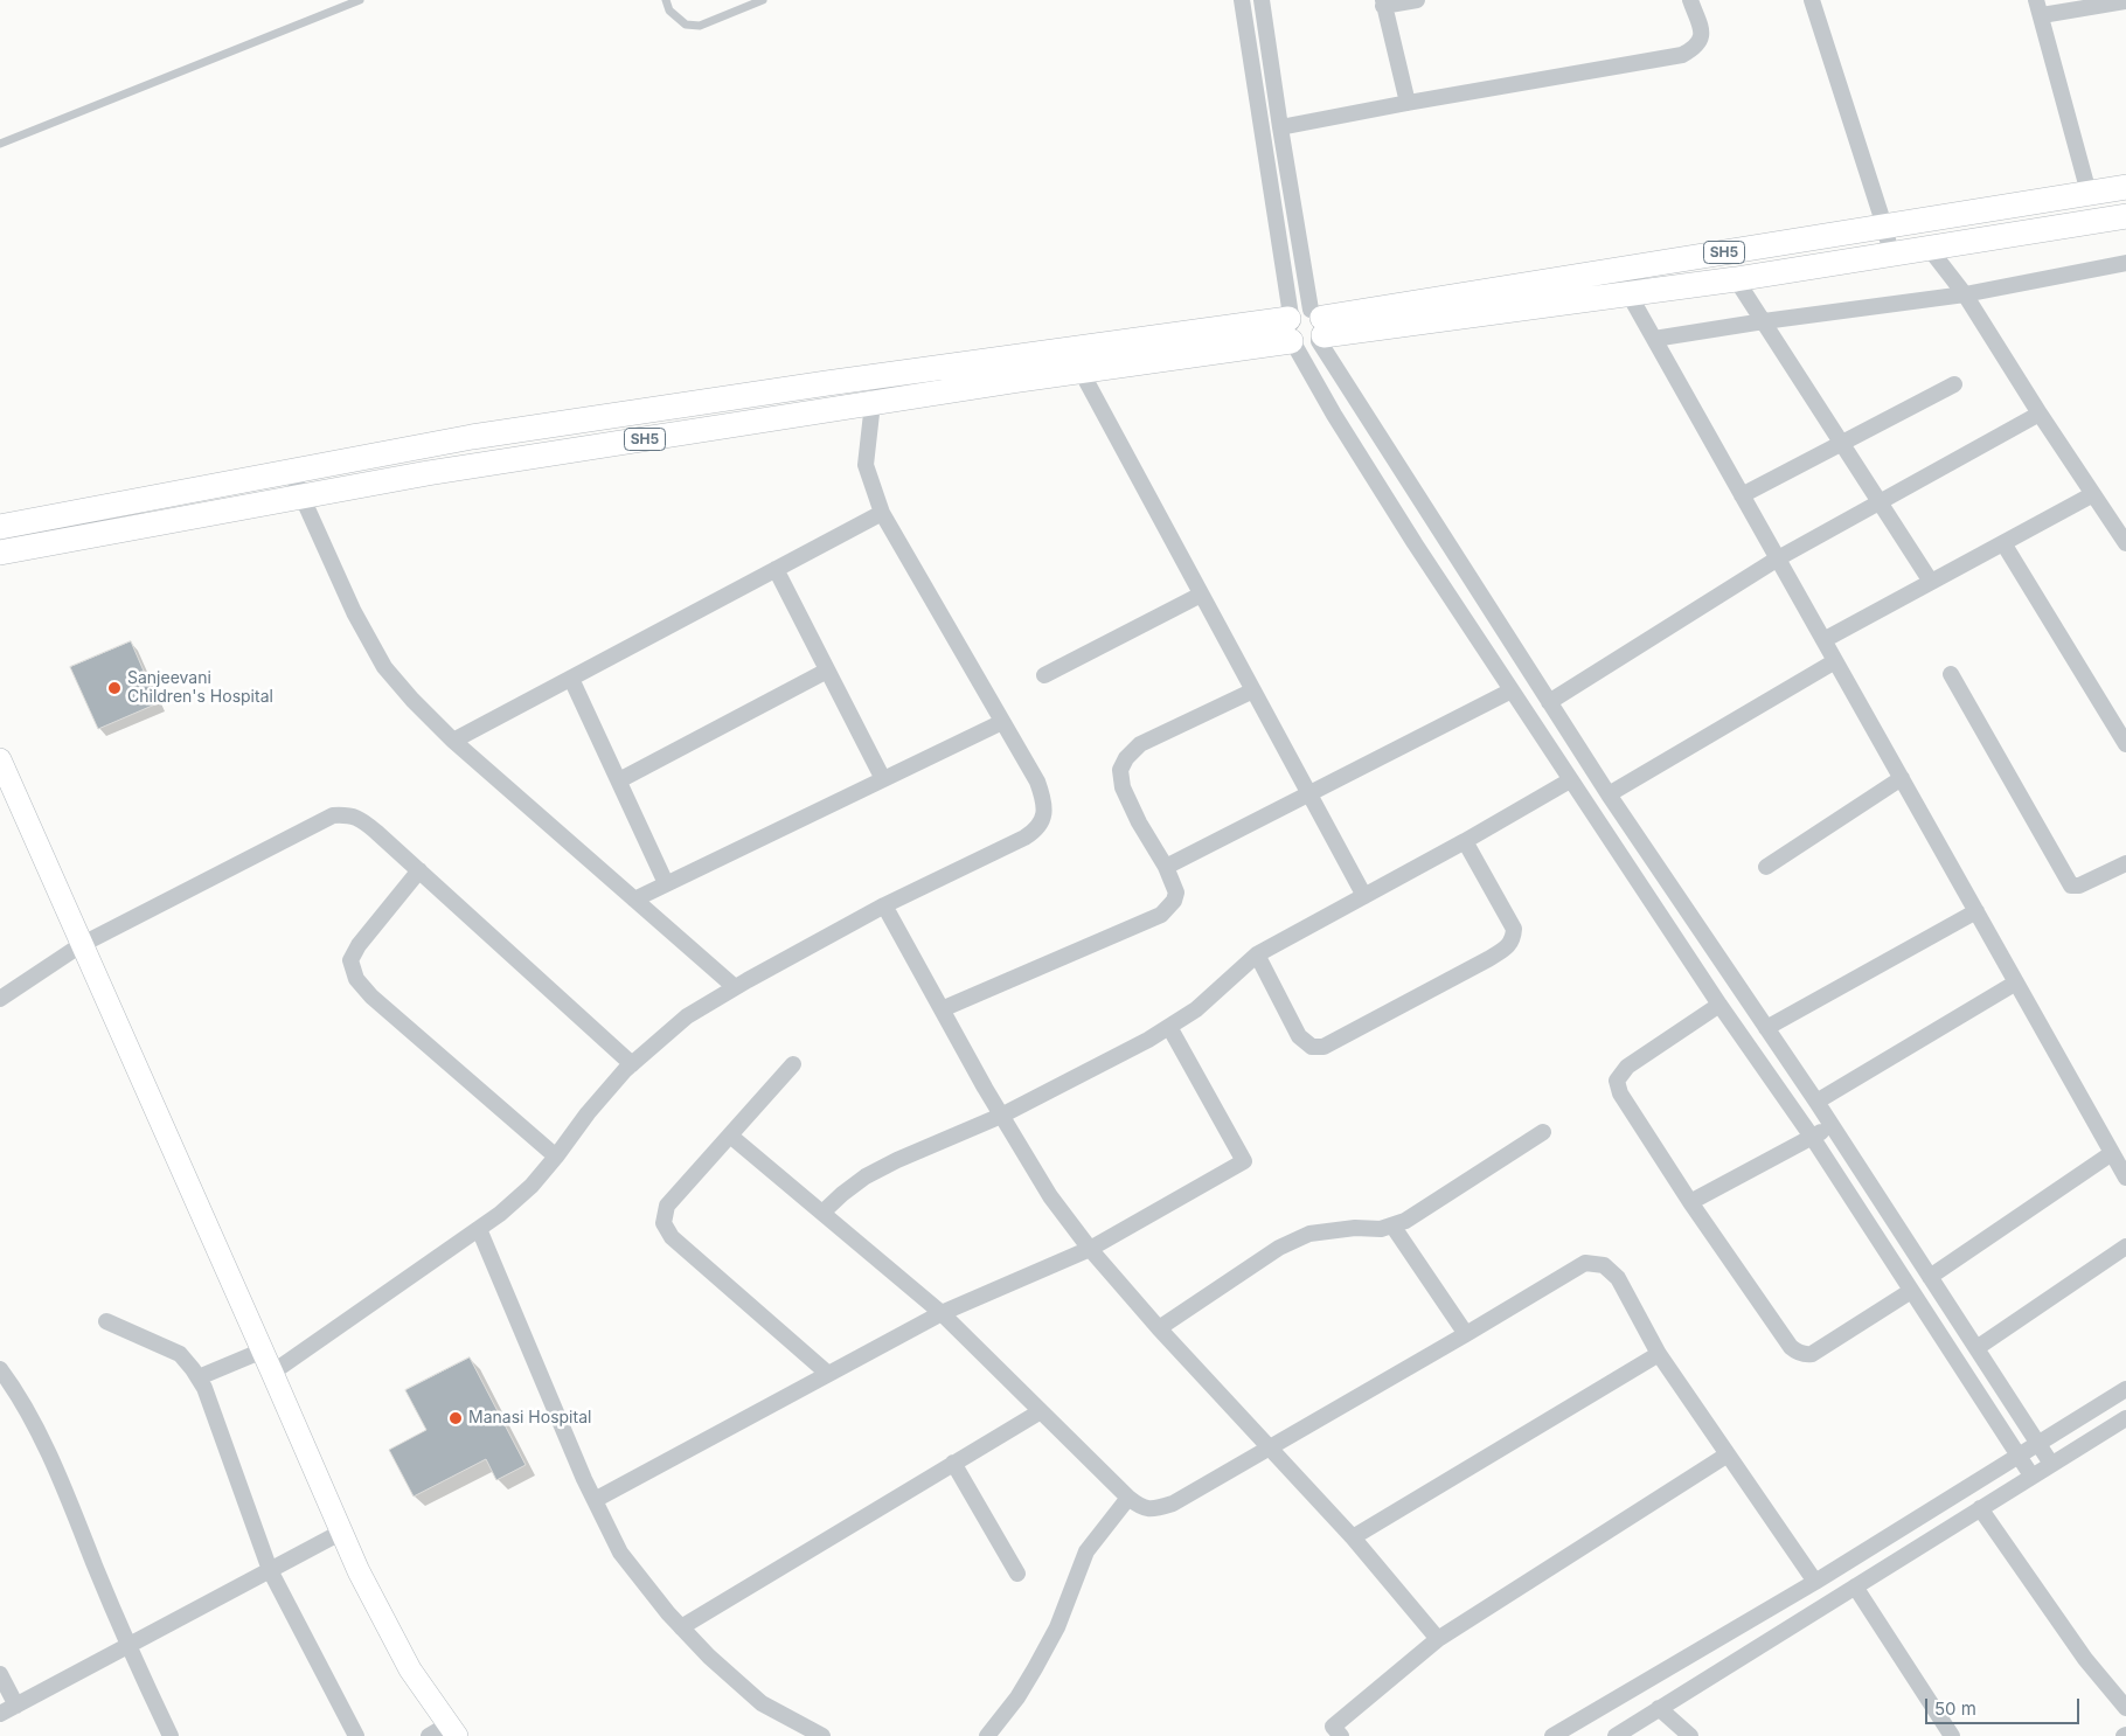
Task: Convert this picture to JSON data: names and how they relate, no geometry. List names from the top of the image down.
{
  "streets": {
    "main road": ["SH5"]
  },
  "places": ["Sanjeevani Children's Hospital", "Manasi Hospital"],
  "scale_bar": "50 m"
}
